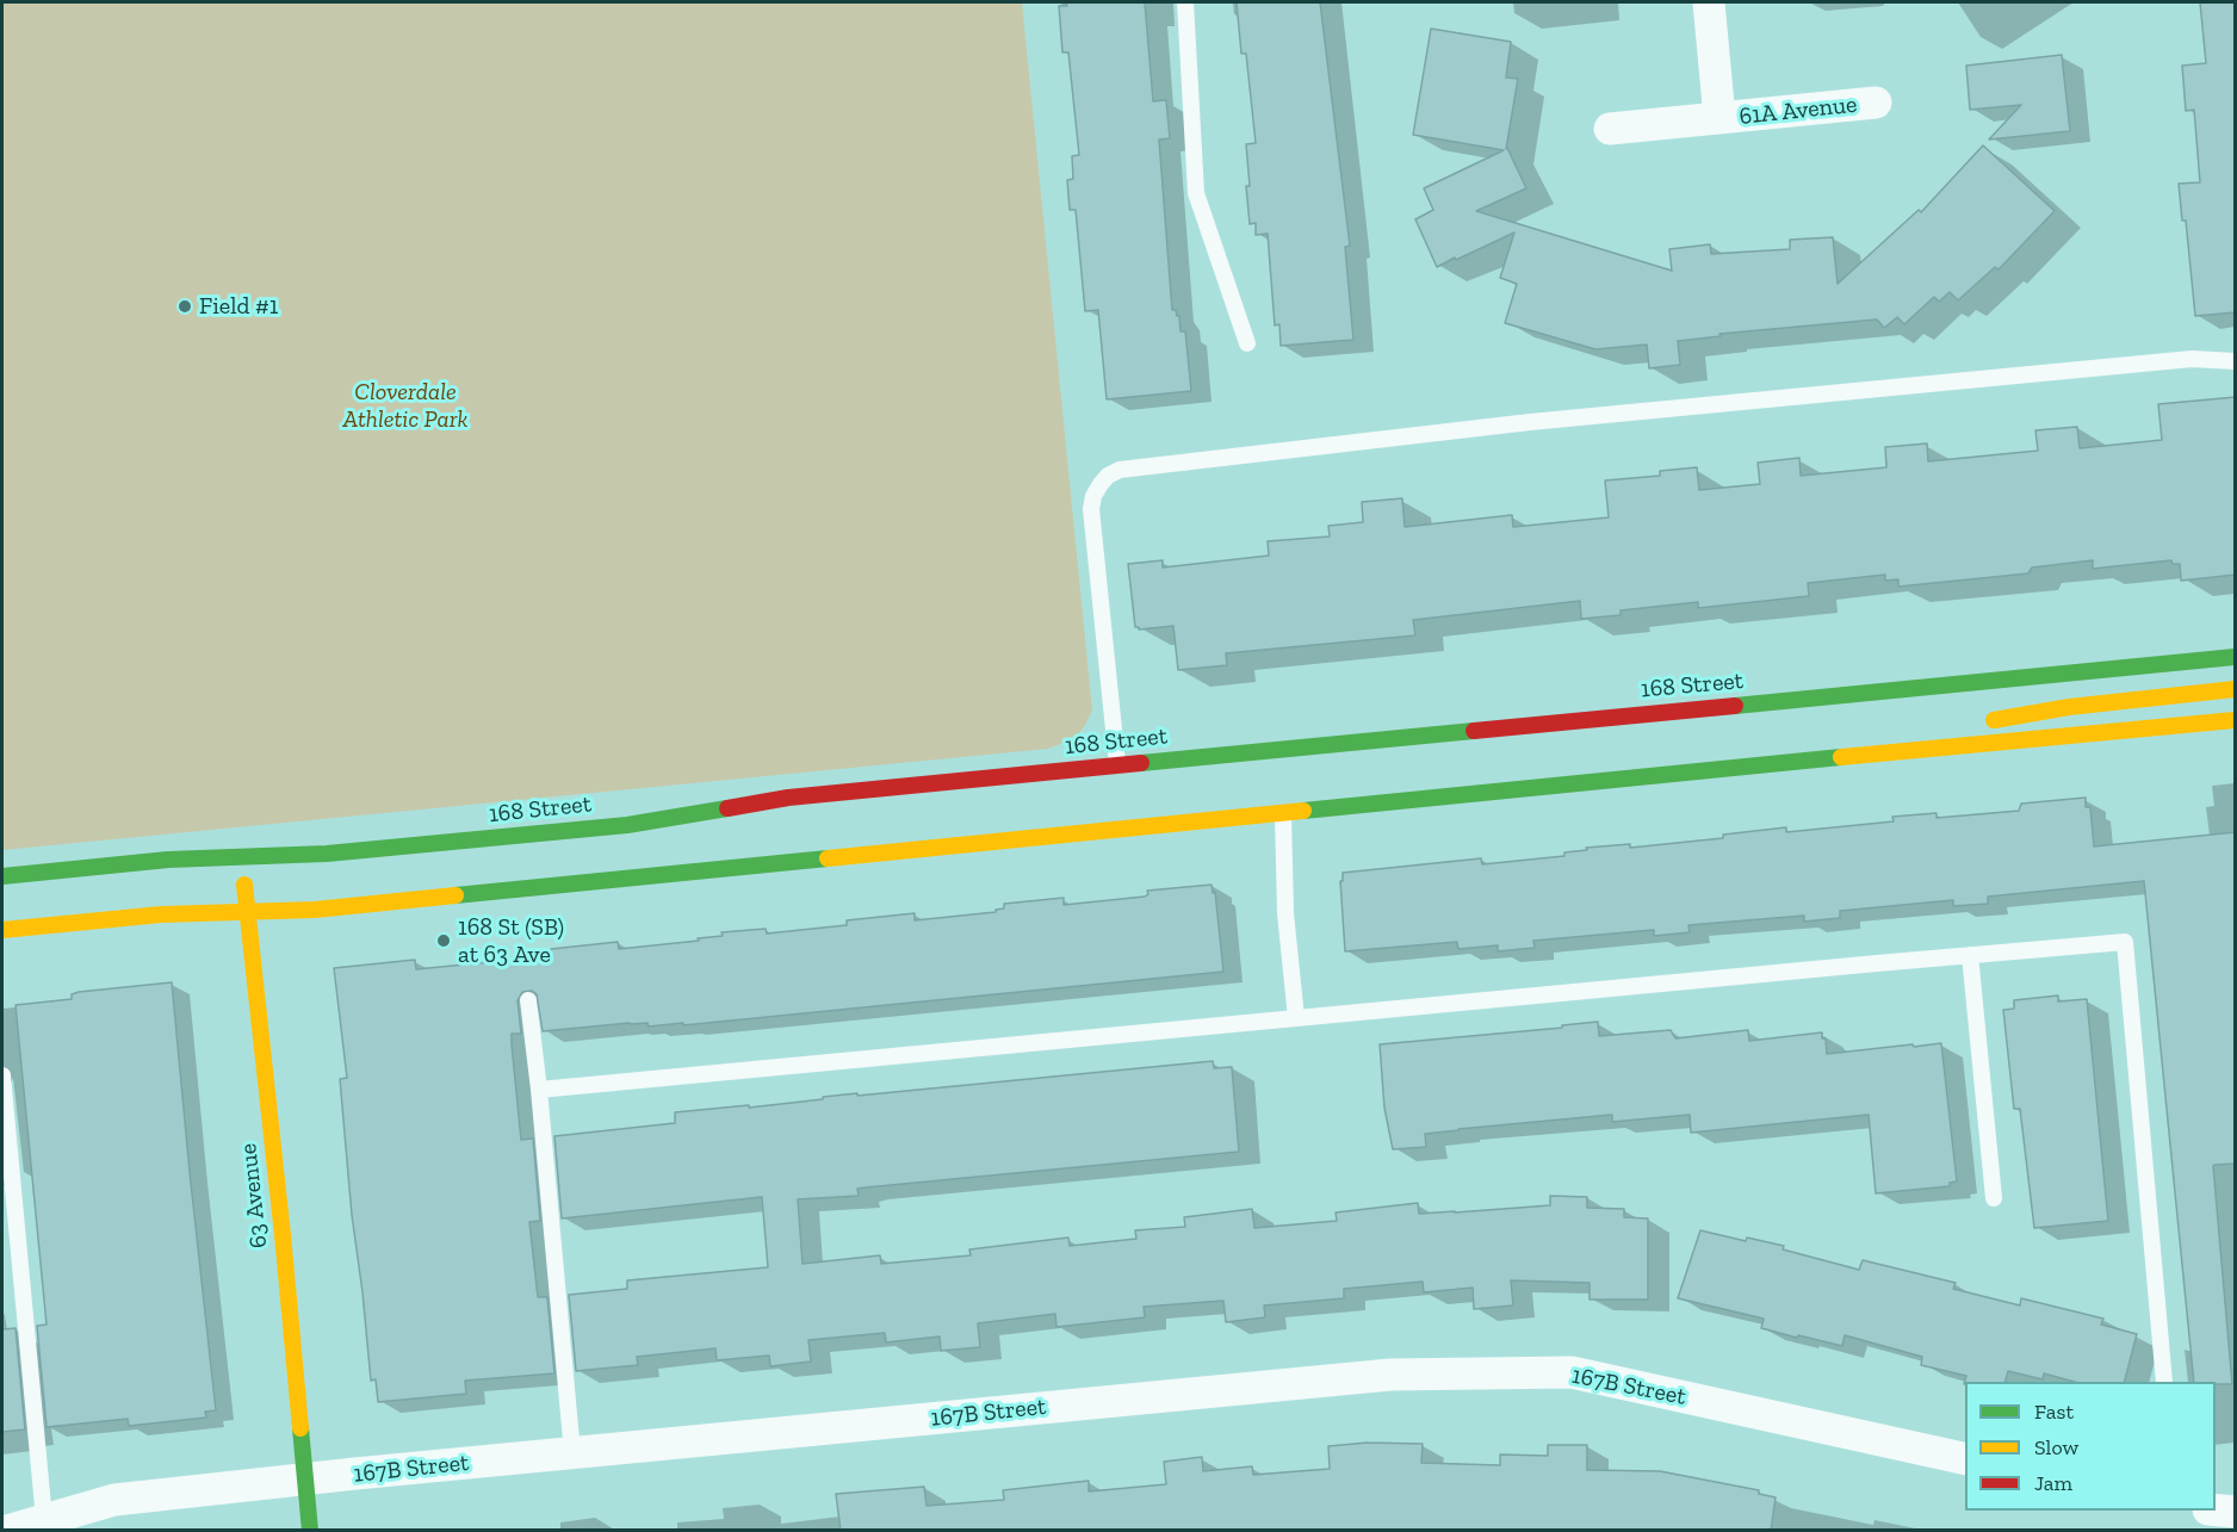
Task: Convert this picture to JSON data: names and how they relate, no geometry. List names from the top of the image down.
{
  "streets": {
    "main road": ["168 Street", "63 Avenue"],
    "street": ["61A Avenue", "167B Street"]
  },
  "crossings": [
    ["168 Street", "63 Avenue"],
    ["63 Avenue", "167B Street"]
  ],
  "parks": ["Cloverdale Athletic Park"],
  "places": ["Field #1", "168 St (SB) at 63 Ave"],
  "legend": ["Fast", "Slow", "Jam"]
}
